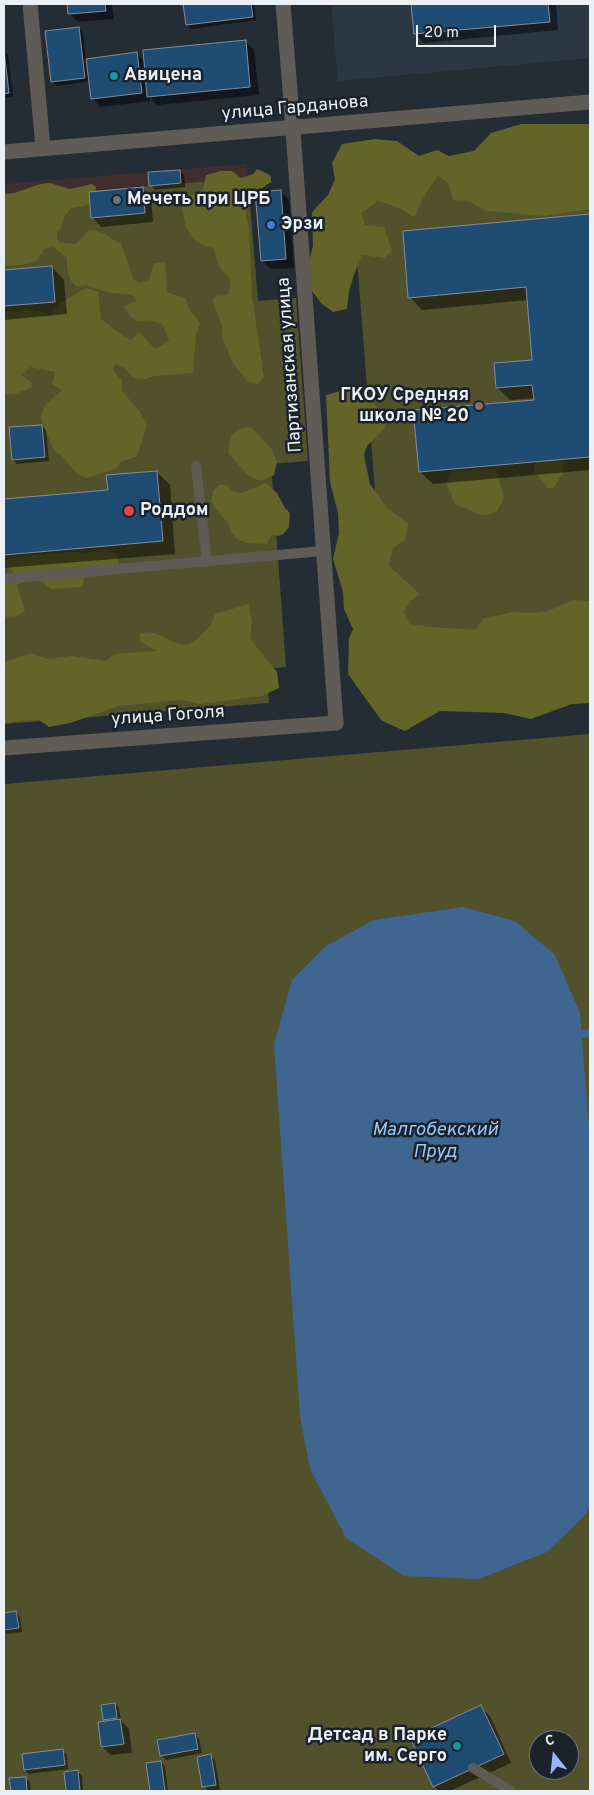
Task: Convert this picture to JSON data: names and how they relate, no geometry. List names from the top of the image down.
{
  "streets": {
    "street": ["улица Гарданова", "Партизанская улица", "улица Гоголя"]
  },
  "crossings": [
    ["улица Гарданова", "Партизанская улица"],
    ["Партизанская улица", "улица Гоголя"]
  ],
  "water": ["Малгобекский Пруд"],
  "places": [
    "Авицена",
    "Мечеть при ЦРБ",
    "Эрзи",
    "ГКОУ Средняя школа № 20",
    "Роддом",
    "Детсад в Парке им. Серго"
  ],
  "scale_bar": "20 m",
  "north": "top"
}
